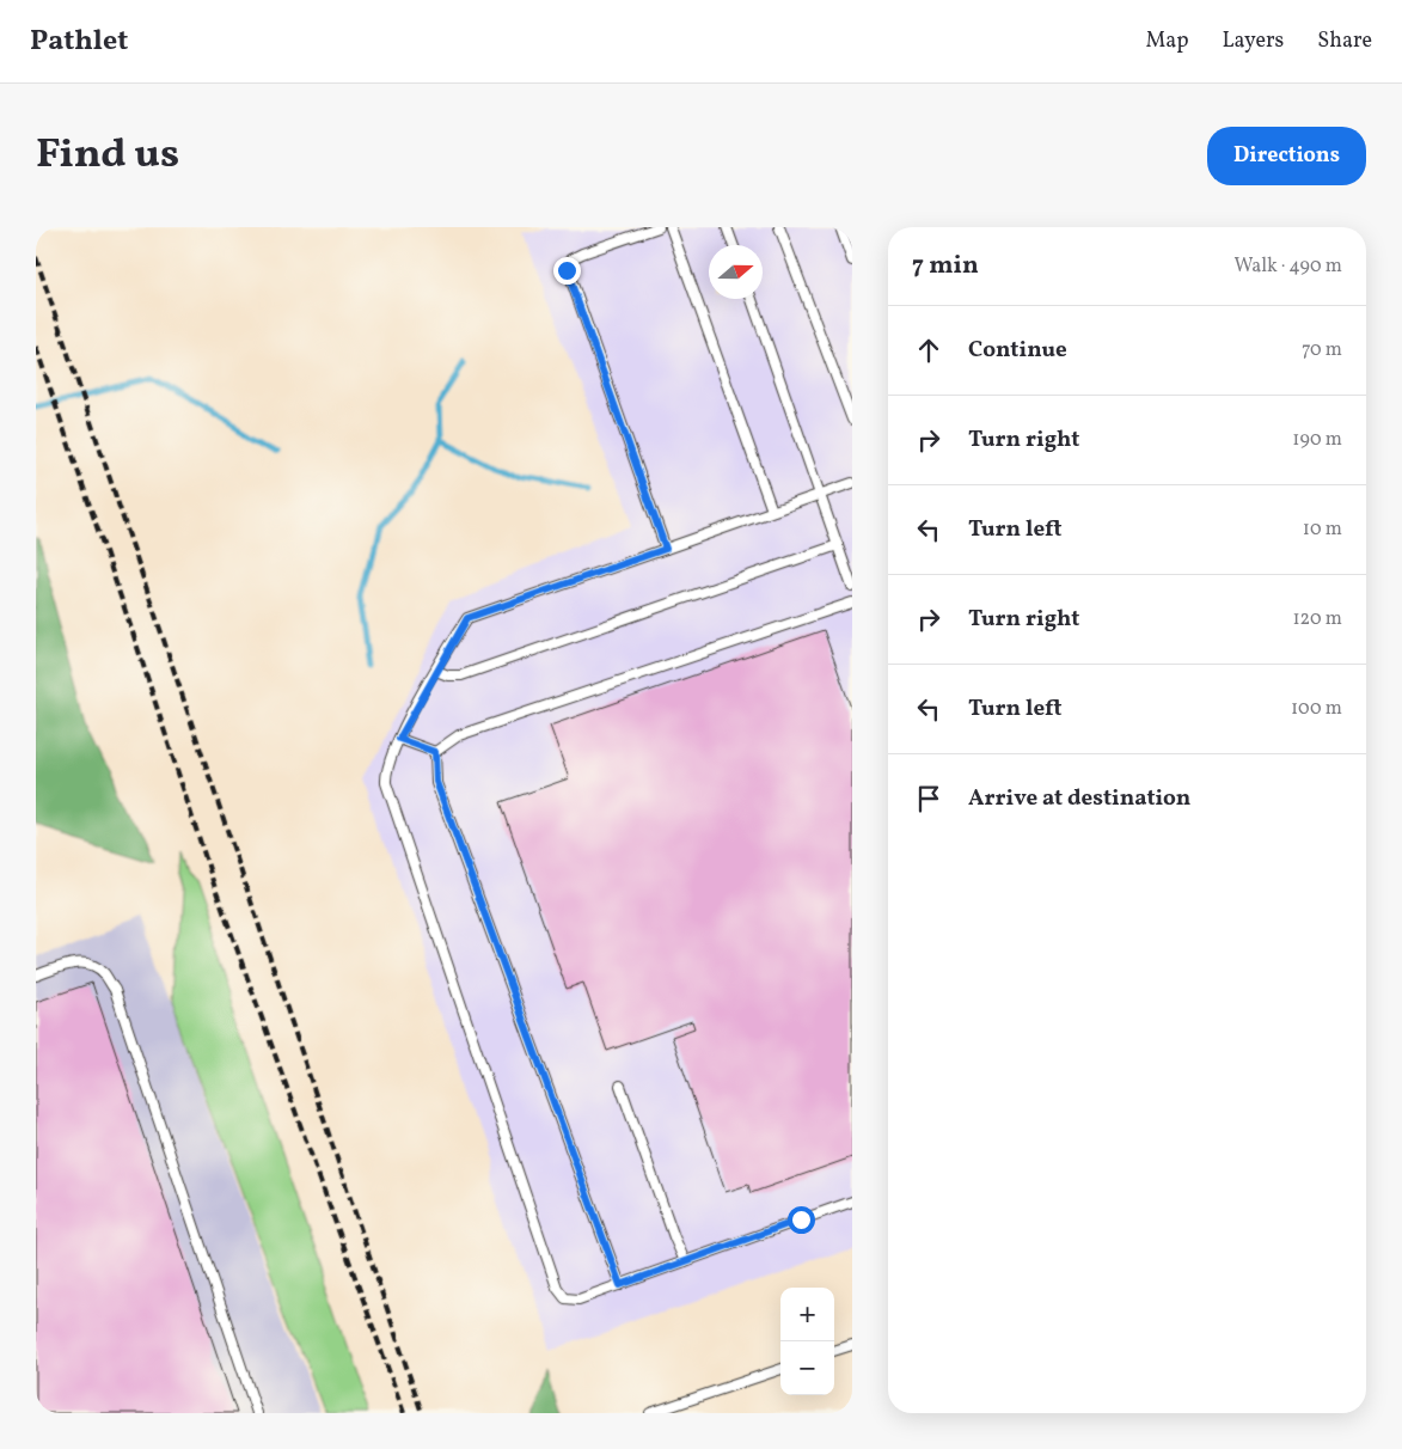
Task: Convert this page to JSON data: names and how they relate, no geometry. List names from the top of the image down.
{
  "north": "right",
  "page": {
    "header": "Pathlet",
    "nav": ["Map", "Layers", "Share"],
    "title": "Find us",
    "buttons": "Directions",
    "heading": ["7 min", "Walk · 490 m"],
    "list": [
      ["Continue", "70 m"],
      ["Turn right", "190 m"],
      ["Turn left", "10 m"],
      ["Turn right", "120 m"],
      ["Turn left", "100 m"],
      "Arrive at destination"
    ],
    "map_buttons": ["+", "−"]
  }
}
